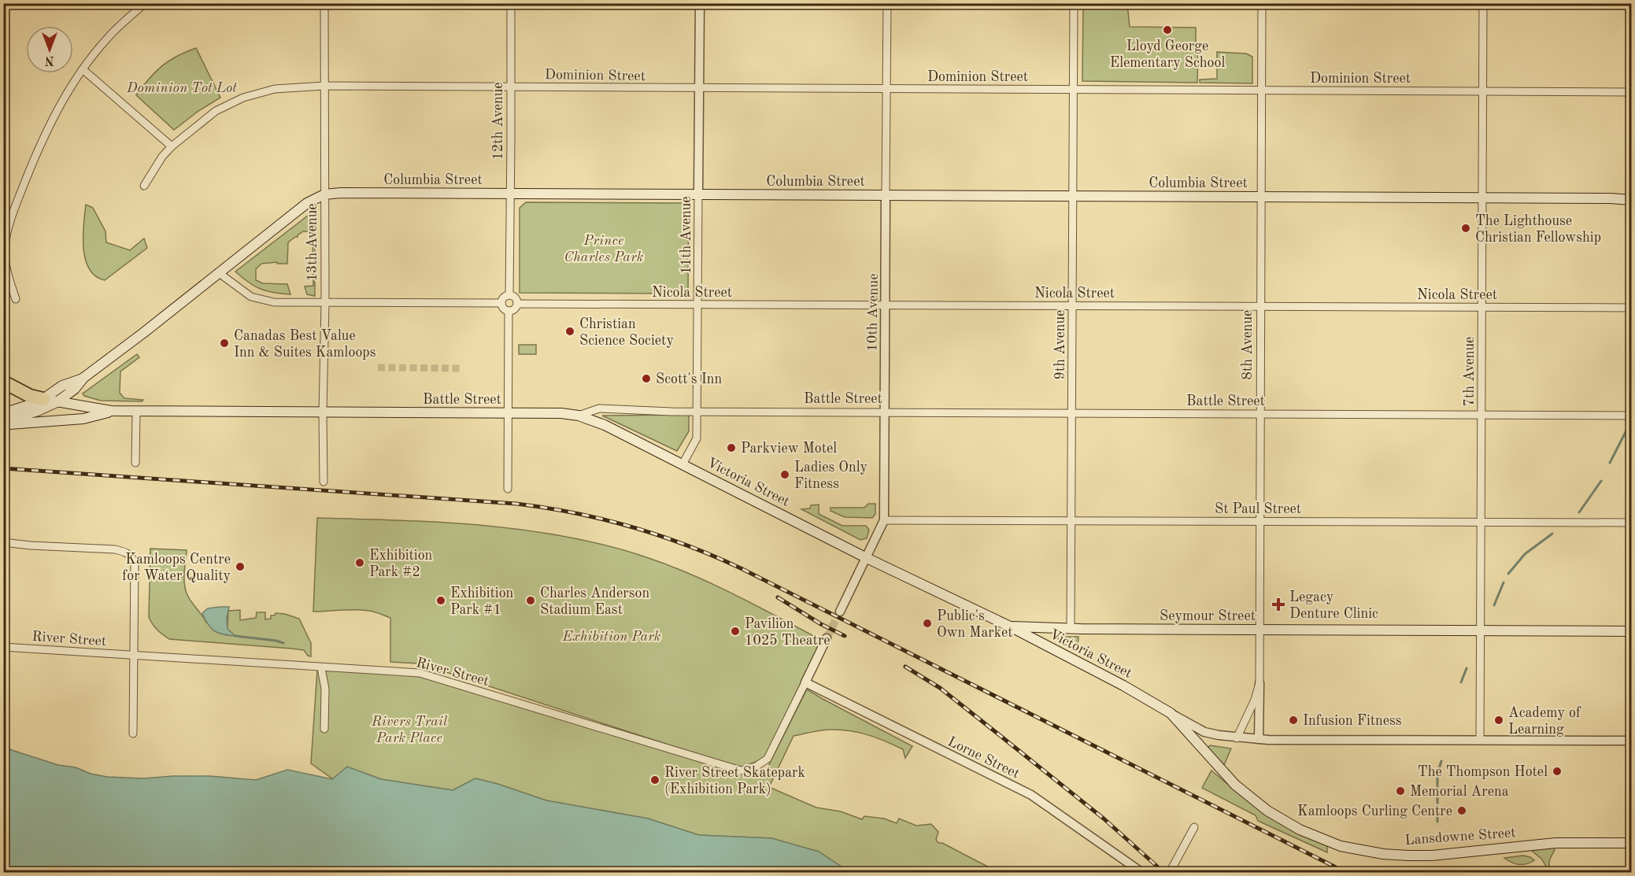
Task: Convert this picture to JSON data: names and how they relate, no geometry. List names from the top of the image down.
{
  "streets": {
    "main road": [
      "Columbia Street",
      "Battle Street",
      "Victoria Street",
      "Seymour Street",
      "Lansdowne Street"
    ],
    "street": [
      "Dominion Street",
      "12th Avenue",
      "11th Avenue",
      "13th Avenue",
      "Nicola Street",
      "10th Avenue",
      "9th Avenue",
      "8th Avenue",
      "7th Avenue",
      "St Paul Street",
      "River Street",
      "Lorne Street"
    ]
  },
  "crossings": [
    ["Dominion Street", "12th Avenue"],
    ["Dominion Street", "11th Avenue"],
    ["Dominion Street", "13th Avenue"],
    ["Dominion Street", "10th Avenue"],
    ["Dominion Street", "9th Avenue"],
    ["Dominion Street", "8th Avenue"],
    ["Dominion Street", "7th Avenue"],
    ["12th Avenue", "Columbia Street"],
    ["12th Avenue", "Nicola Street"],
    ["Columbia Street", "11th Avenue"],
    ["Columbia Street", "13th Avenue"],
    ["Columbia Street", "10th Avenue"],
    ["Columbia Street", "9th Avenue"],
    ["Columbia Street", "8th Avenue"],
    ["Columbia Street", "7th Avenue"],
    ["Columbia Street", "Battle Street"],
    ["11th Avenue", "Nicola Street"],
    ["11th Avenue", "Battle Street"],
    ["11th Avenue", "Victoria Street"],
    ["13th Avenue", "Battle Street"],
    ["Nicola Street", "10th Avenue"],
    ["Nicola Street", "9th Avenue"],
    ["Nicola Street", "8th Avenue"],
    ["Nicola Street", "7th Avenue"],
    ["10th Avenue", "Battle Street"],
    ["10th Avenue", "Victoria Street"],
    ["10th Avenue", "St Paul Street"],
    ["9th Avenue", "Battle Street"],
    ["9th Avenue", "St Paul Street"],
    ["9th Avenue", "Seymour Street"],
    ["8th Avenue", "Battle Street"],
    ["8th Avenue", "Victoria Street"],
    ["8th Avenue", "St Paul Street"],
    ["8th Avenue", "Seymour Street"],
    ["7th Avenue", "Battle Street"],
    ["7th Avenue", "Victoria Street"],
    ["7th Avenue", "St Paul Street"],
    ["7th Avenue", "Seymour Street"],
    ["Battle Street", "Victoria Street"],
    ["Victoria Street", "Seymour Street"],
    ["Victoria Street", "Lansdowne Street"],
    ["River Street", "Lorne Street"]
  ],
  "parks": [
    "Dominion Tot Lot",
    "Prince Charles Park",
    "Exhibition Park",
    "Rivers Trail Park Place"
  ],
  "places": {
    "other": [
      "Lloyd George Elementary School",
      "The Lighthouse Christian Fellowship",
      "Christian Science Society",
      "Canadas Best Value Inn & Suites Kamloops",
      "Scott's Inn",
      "Parkview Motel",
      "Ladies Only Fitness",
      "Exhibition Park #2",
      "Kamloops Centre for Water Quality",
      "Exhibition Park #1",
      "Charles Anderson Stadium East",
      "Public's Own Market",
      "Pavilion 1025 Theatre",
      "Infusion Fitness",
      "Academy of Learning",
      "The Thompson Hotel",
      "River Street Skatepark (Exhibition Park)",
      "Memorial Arena",
      "Kamloops Curling Centre"
    ],
    "health": ["Legacy Denture Clinic"]
  },
  "north": "bottom"
}
